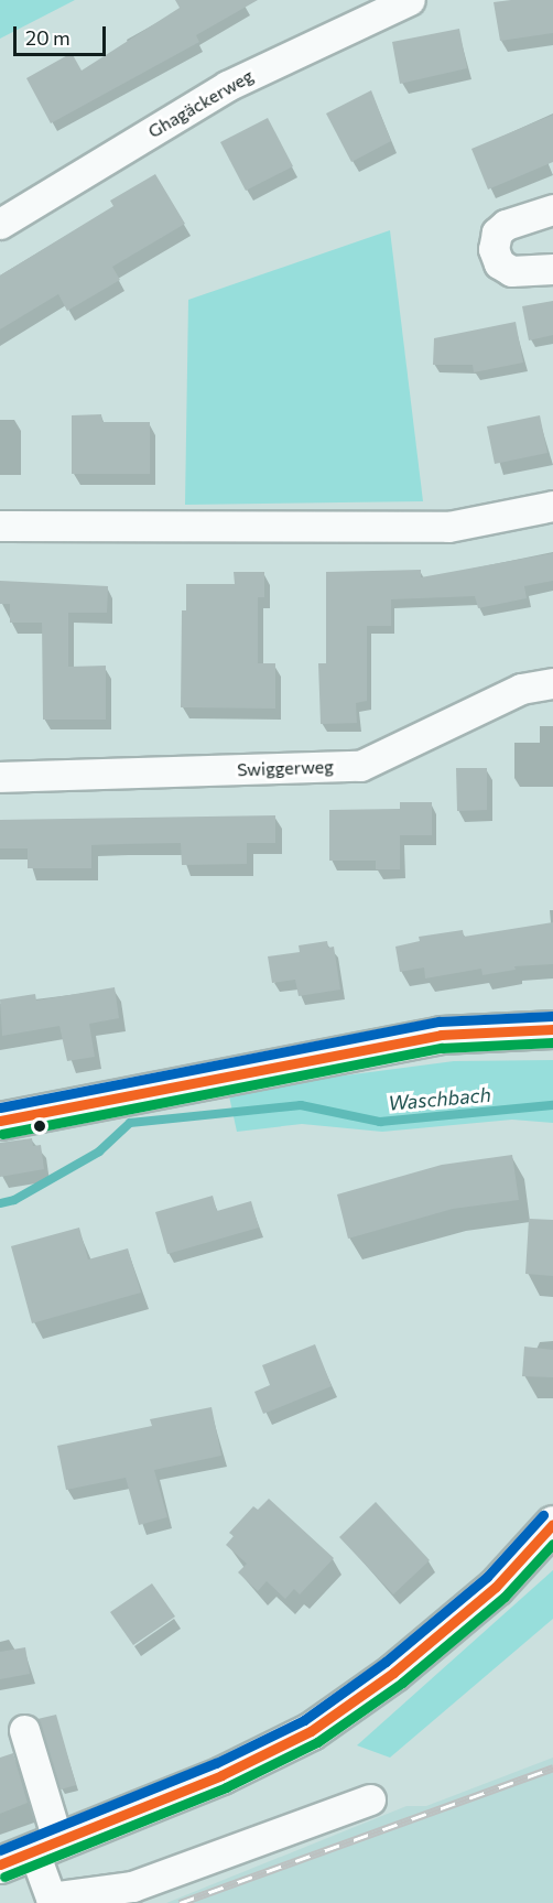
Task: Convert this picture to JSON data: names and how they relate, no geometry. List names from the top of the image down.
{
  "streets": {
    "street": ["Ghagäckerweg", "Swiggerweg"]
  },
  "water": ["Waschbach"],
  "scale_bar": "20 m"
}
